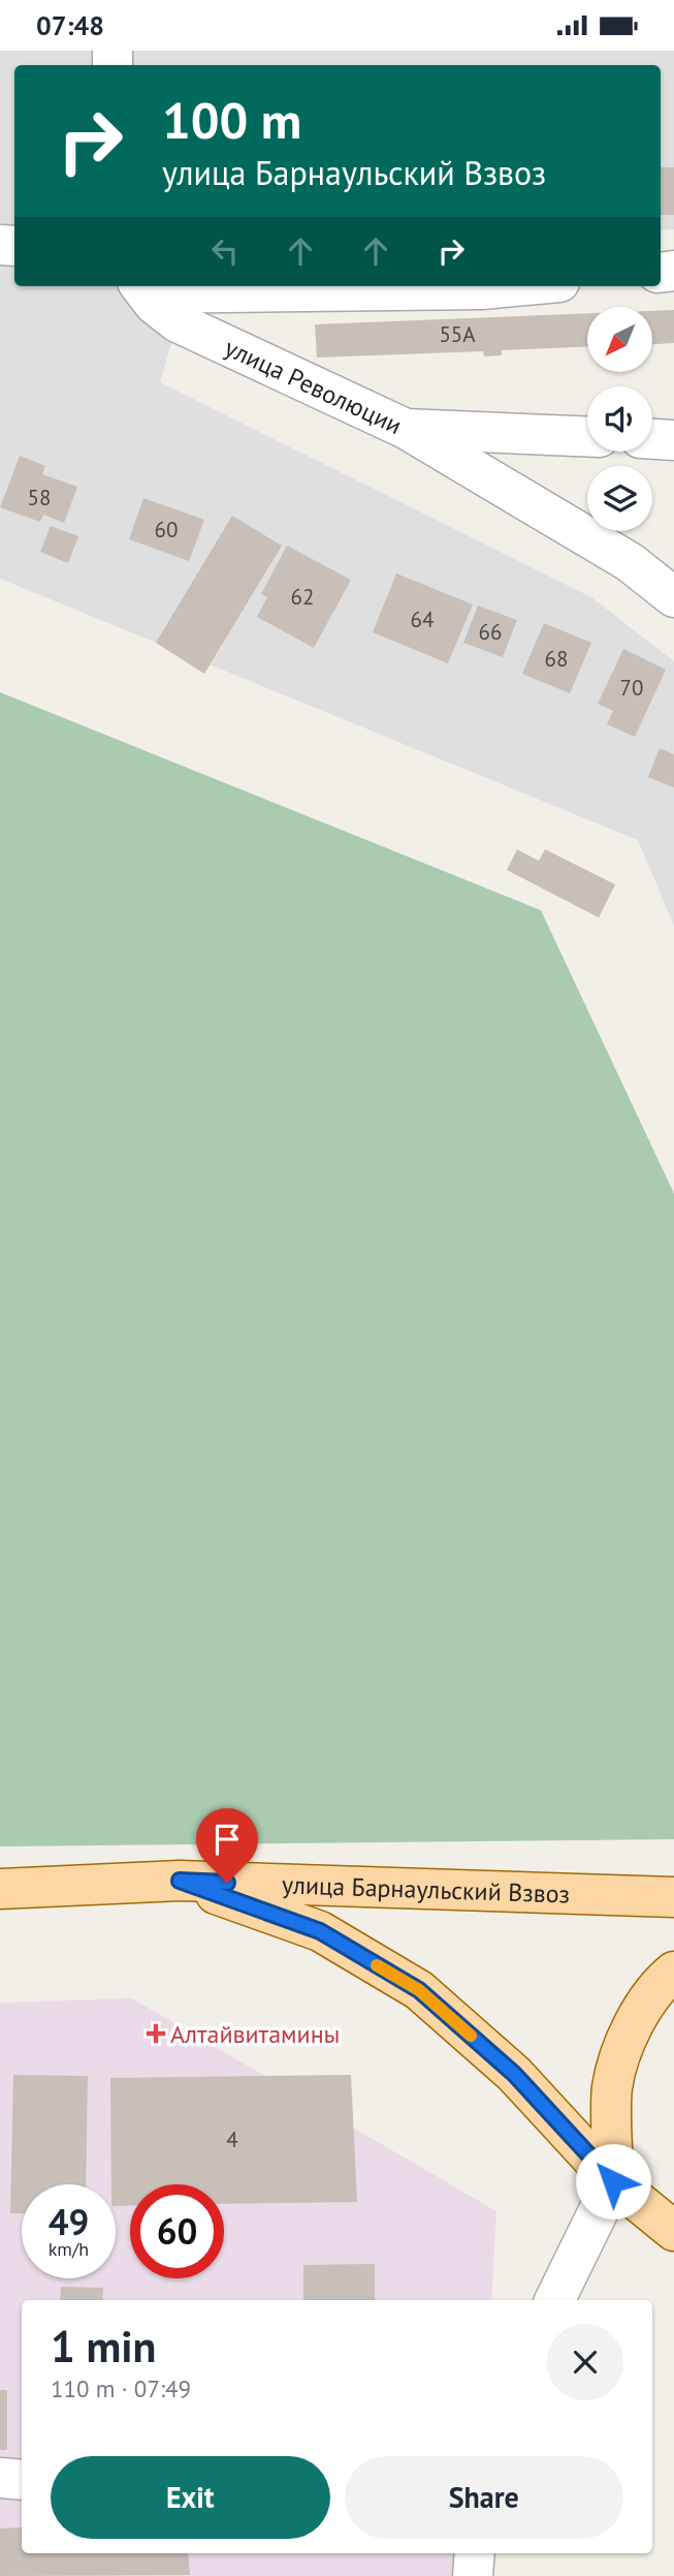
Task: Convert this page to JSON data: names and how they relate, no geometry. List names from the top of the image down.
{
  "streets": {
    "main road": ["улица Барнаульский Взвоз"],
    "street": ["улица Революции"]
  },
  "places": {
    "health": ["Алтайвитамины"]
  },
  "house_numbers": [
    "55А",
    "58",
    "60",
    "62",
    "64",
    "66",
    "68",
    "70",
    "4"
  ],
  "north": "bottom left",
  "page": {
    "status": "07:48",
    "turn": ["100 m", "улица Барнаульский Взвоз"],
    "speed": "49 km/h",
    "limit": "60",
    "heading": ["1 min", "110 m · 07:49"],
    "buttons": ["Exit", "Share"]
  }
}
